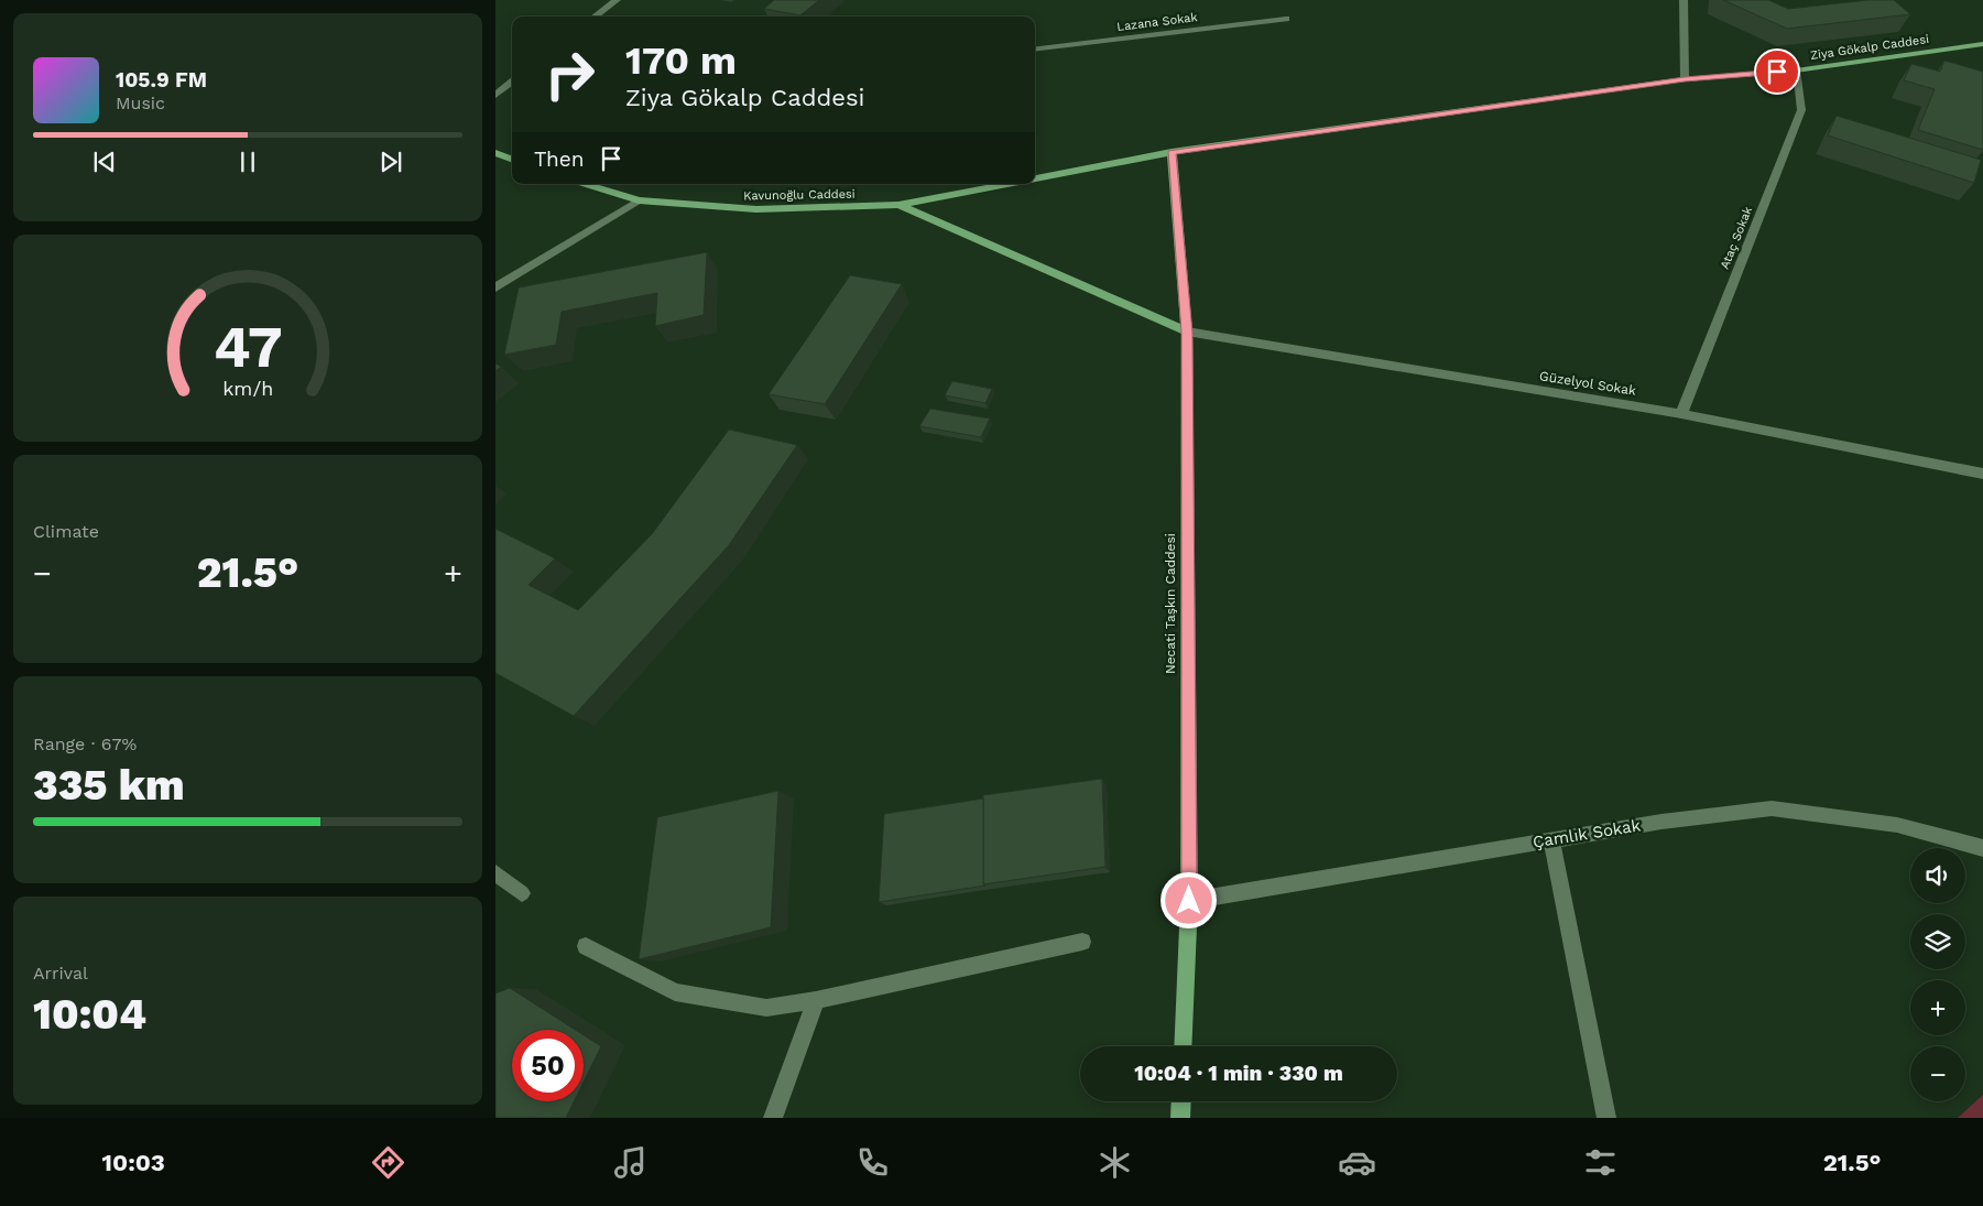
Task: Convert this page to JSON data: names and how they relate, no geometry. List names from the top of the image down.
{
  "streets": {
    "main road": ["Ziya Gökalp Caddesi", "Kavunoğlu Caddesi", "Necati Taşkın Caddesi"],
    "street": [
      "Lazana Sokak",
      "Ataç Sokak",
      "Güzelyol Sokak",
      "Çamlık Sokak"
    ]
  },
  "crossings": [
    ["Ziya Gökalp Caddesi", "Ataç Sokak"],
    ["Ziya Gökalp Caddesi", "Necati Taşkın Caddesi"],
    ["Ataç Sokak", "Güzelyol Sokak"],
    ["Güzelyol Sokak", "Necati Taşkın Caddesi"],
    ["Necati Taşkın Caddesi", "Çamlık Sokak"]
  ],
  "page": {
    "turn": ["170 m", "Ziya Gökalp Caddesi"],
    "song": ["105.9 FM", "Music"],
    "then": "Then",
    "tile": [
      "Climate",
      ["Range · 67%", "335 km"],
      ["Arrival", "10:04"]
    ],
    "heat": ["−", "21.5°", "+"],
    "map_buttons": ["+", "−"],
    "limit": "50",
    "trip": "10:04 · 1 min · 330 m",
    "tabs": ["10:03", "21.5°"],
    "gauge": ["47", "km/h"]
  }
}
